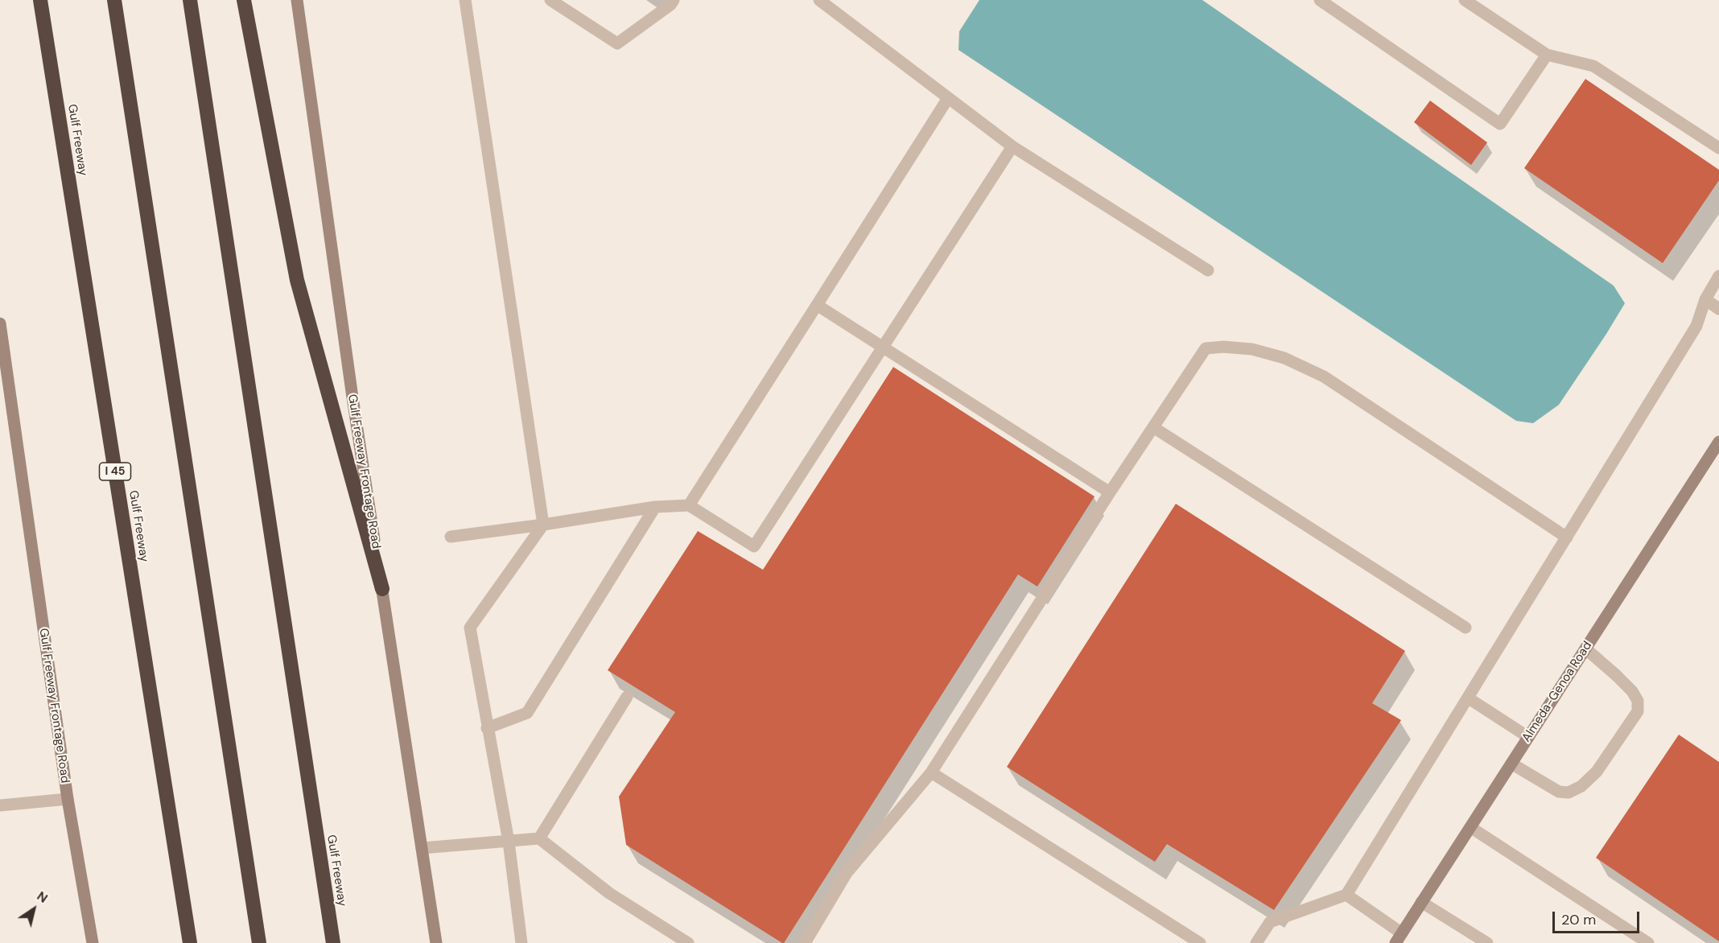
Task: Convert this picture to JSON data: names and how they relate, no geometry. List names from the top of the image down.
{
  "streets": {
    "highway": ["Gulf Freeway", "I 45"],
    "main road": ["Gulf Freeway Frontage Road", "Almeda-Genoa Road"]
  },
  "scale_bar": "20 m",
  "north": "top right"
}
